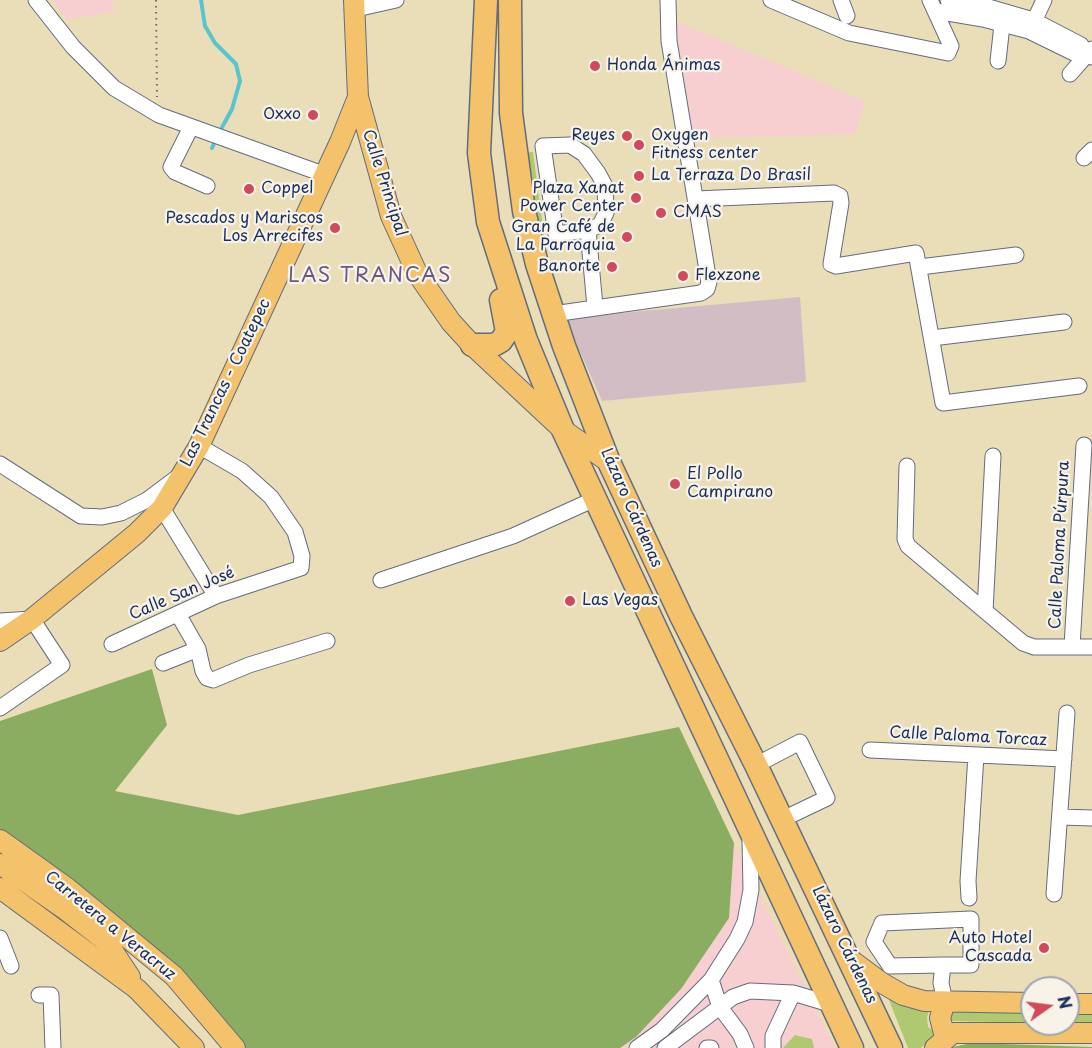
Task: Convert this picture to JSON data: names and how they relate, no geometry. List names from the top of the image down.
{
  "streets": {
    "highway": ["Lázaro Cárdenas"],
    "main road": ["Calle Principal", "Las Trancas - Coatepec", "Carretera a Veracruz"],
    "street": ["Calle Paloma Púrpura", "Calle San José", "Calle Paloma Torcaz"]
  },
  "crossings": [
    ["Calle Principal", "Las Trancas - Coatepec"],
    ["Calle Principal", "Lázaro Cárdenas"],
    ["Las Trancas - Coatepec", "Calle San José"]
  ],
  "districts": ["LAS TRANCAS"],
  "places": [
    "Honda Ánimas",
    "Oxxo",
    "Reyes",
    "Oxygen Fitness center",
    "La Terraza Do Brasil",
    "Coppel",
    "Plaza Xanat Power Center",
    "CMAS",
    "Pescados y Mariscos Los Arrecifes",
    "Gran Café de La Parroquia",
    "Banorte",
    "Flexzone",
    "El Pollo Campirano",
    "Las Vegas",
    "Auto Hotel Cascada"
  ],
  "north": "right"
}
